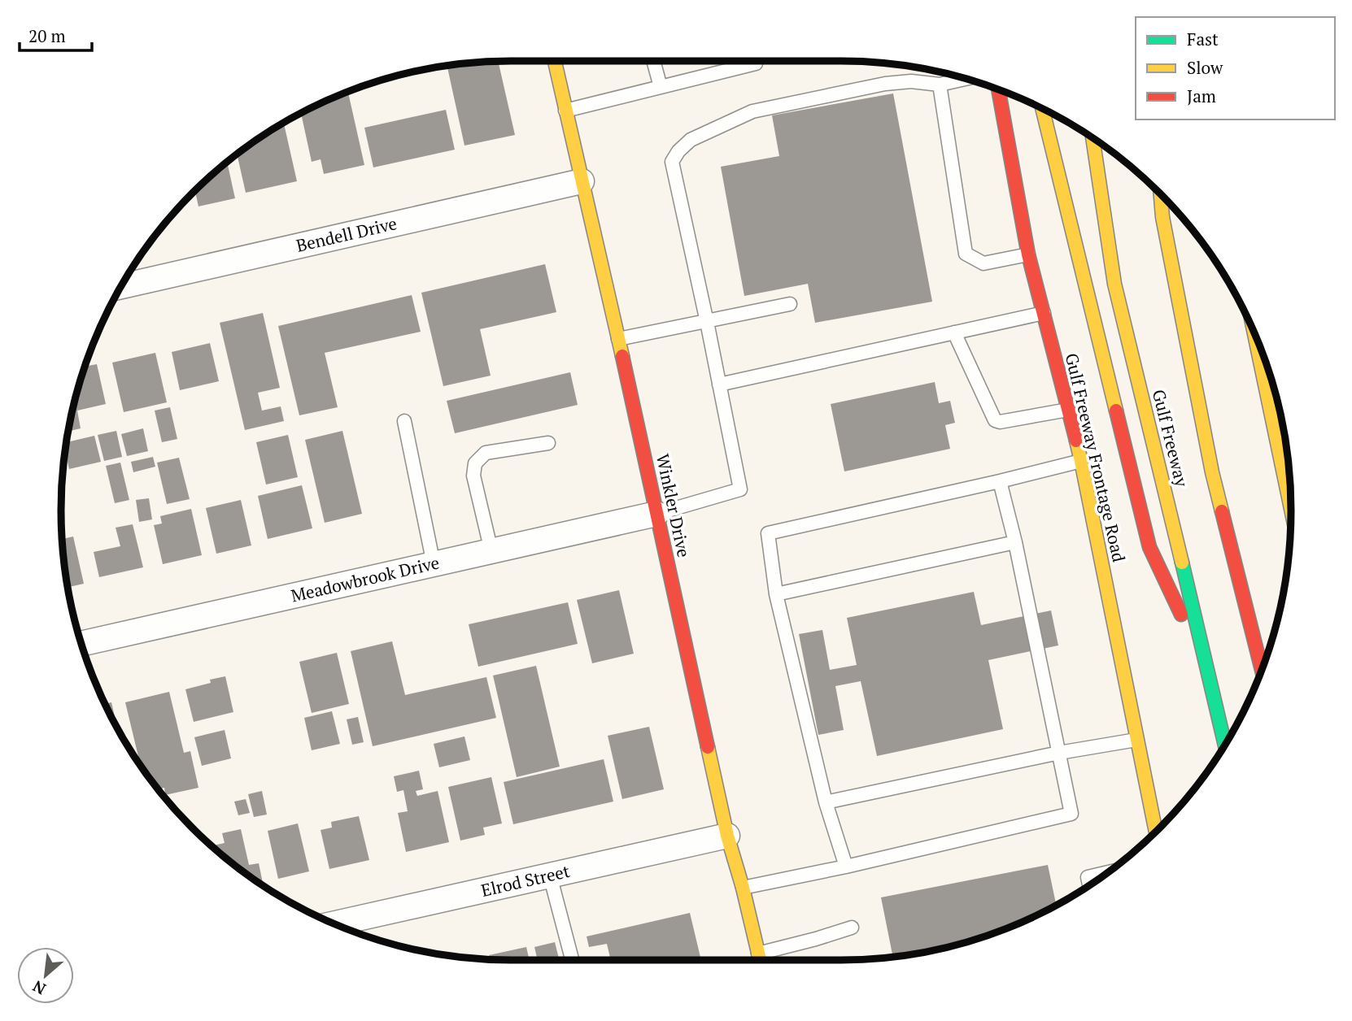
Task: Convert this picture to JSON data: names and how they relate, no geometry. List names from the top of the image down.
{
  "streets": {
    "main road": ["Gulf Freeway", "Gulf Freeway Frontage Road", "Winkler Drive"],
    "street": ["Bendell Drive", "Meadowbrook Drive", "Elrod Street"]
  },
  "crossings": [
    ["Bendell Drive", "Winkler Drive"],
    ["Winkler Drive", "Meadowbrook Drive"],
    ["Winkler Drive", "Elrod Street"]
  ],
  "legend": ["Fast", "Slow", "Jam"],
  "scale_bar": "20 m",
  "north": "bottom left"
}
